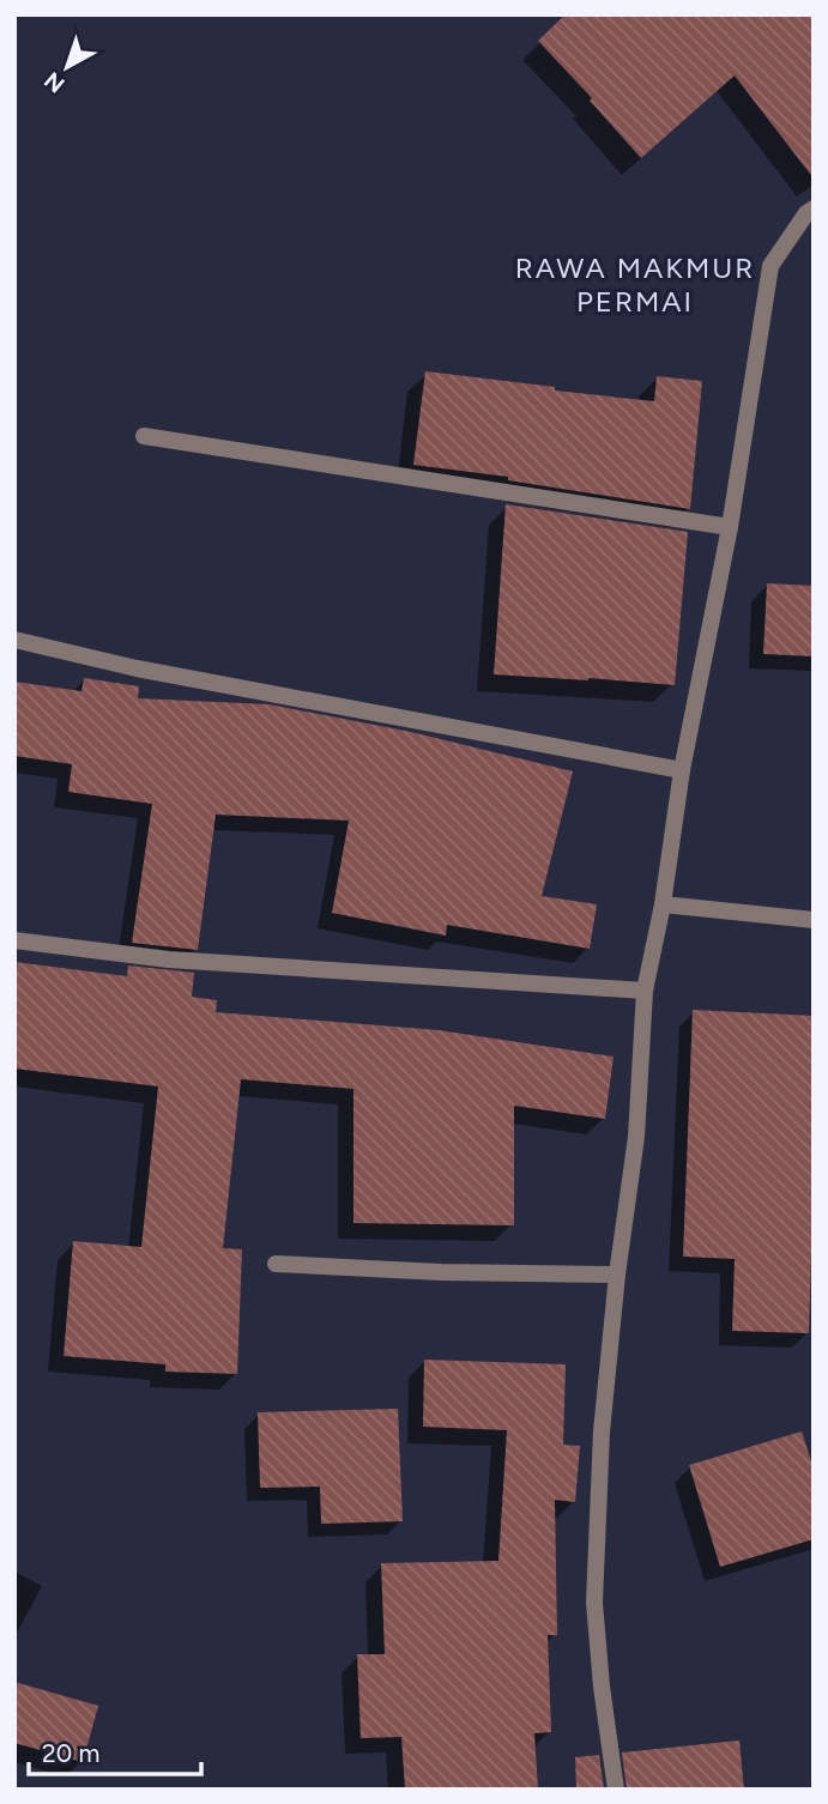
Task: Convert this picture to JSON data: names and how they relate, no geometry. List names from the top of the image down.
{
  "districts": ["RAWA MAKMUR PERMAI"],
  "scale_bar": "20 m",
  "north": "bottom left"
}
